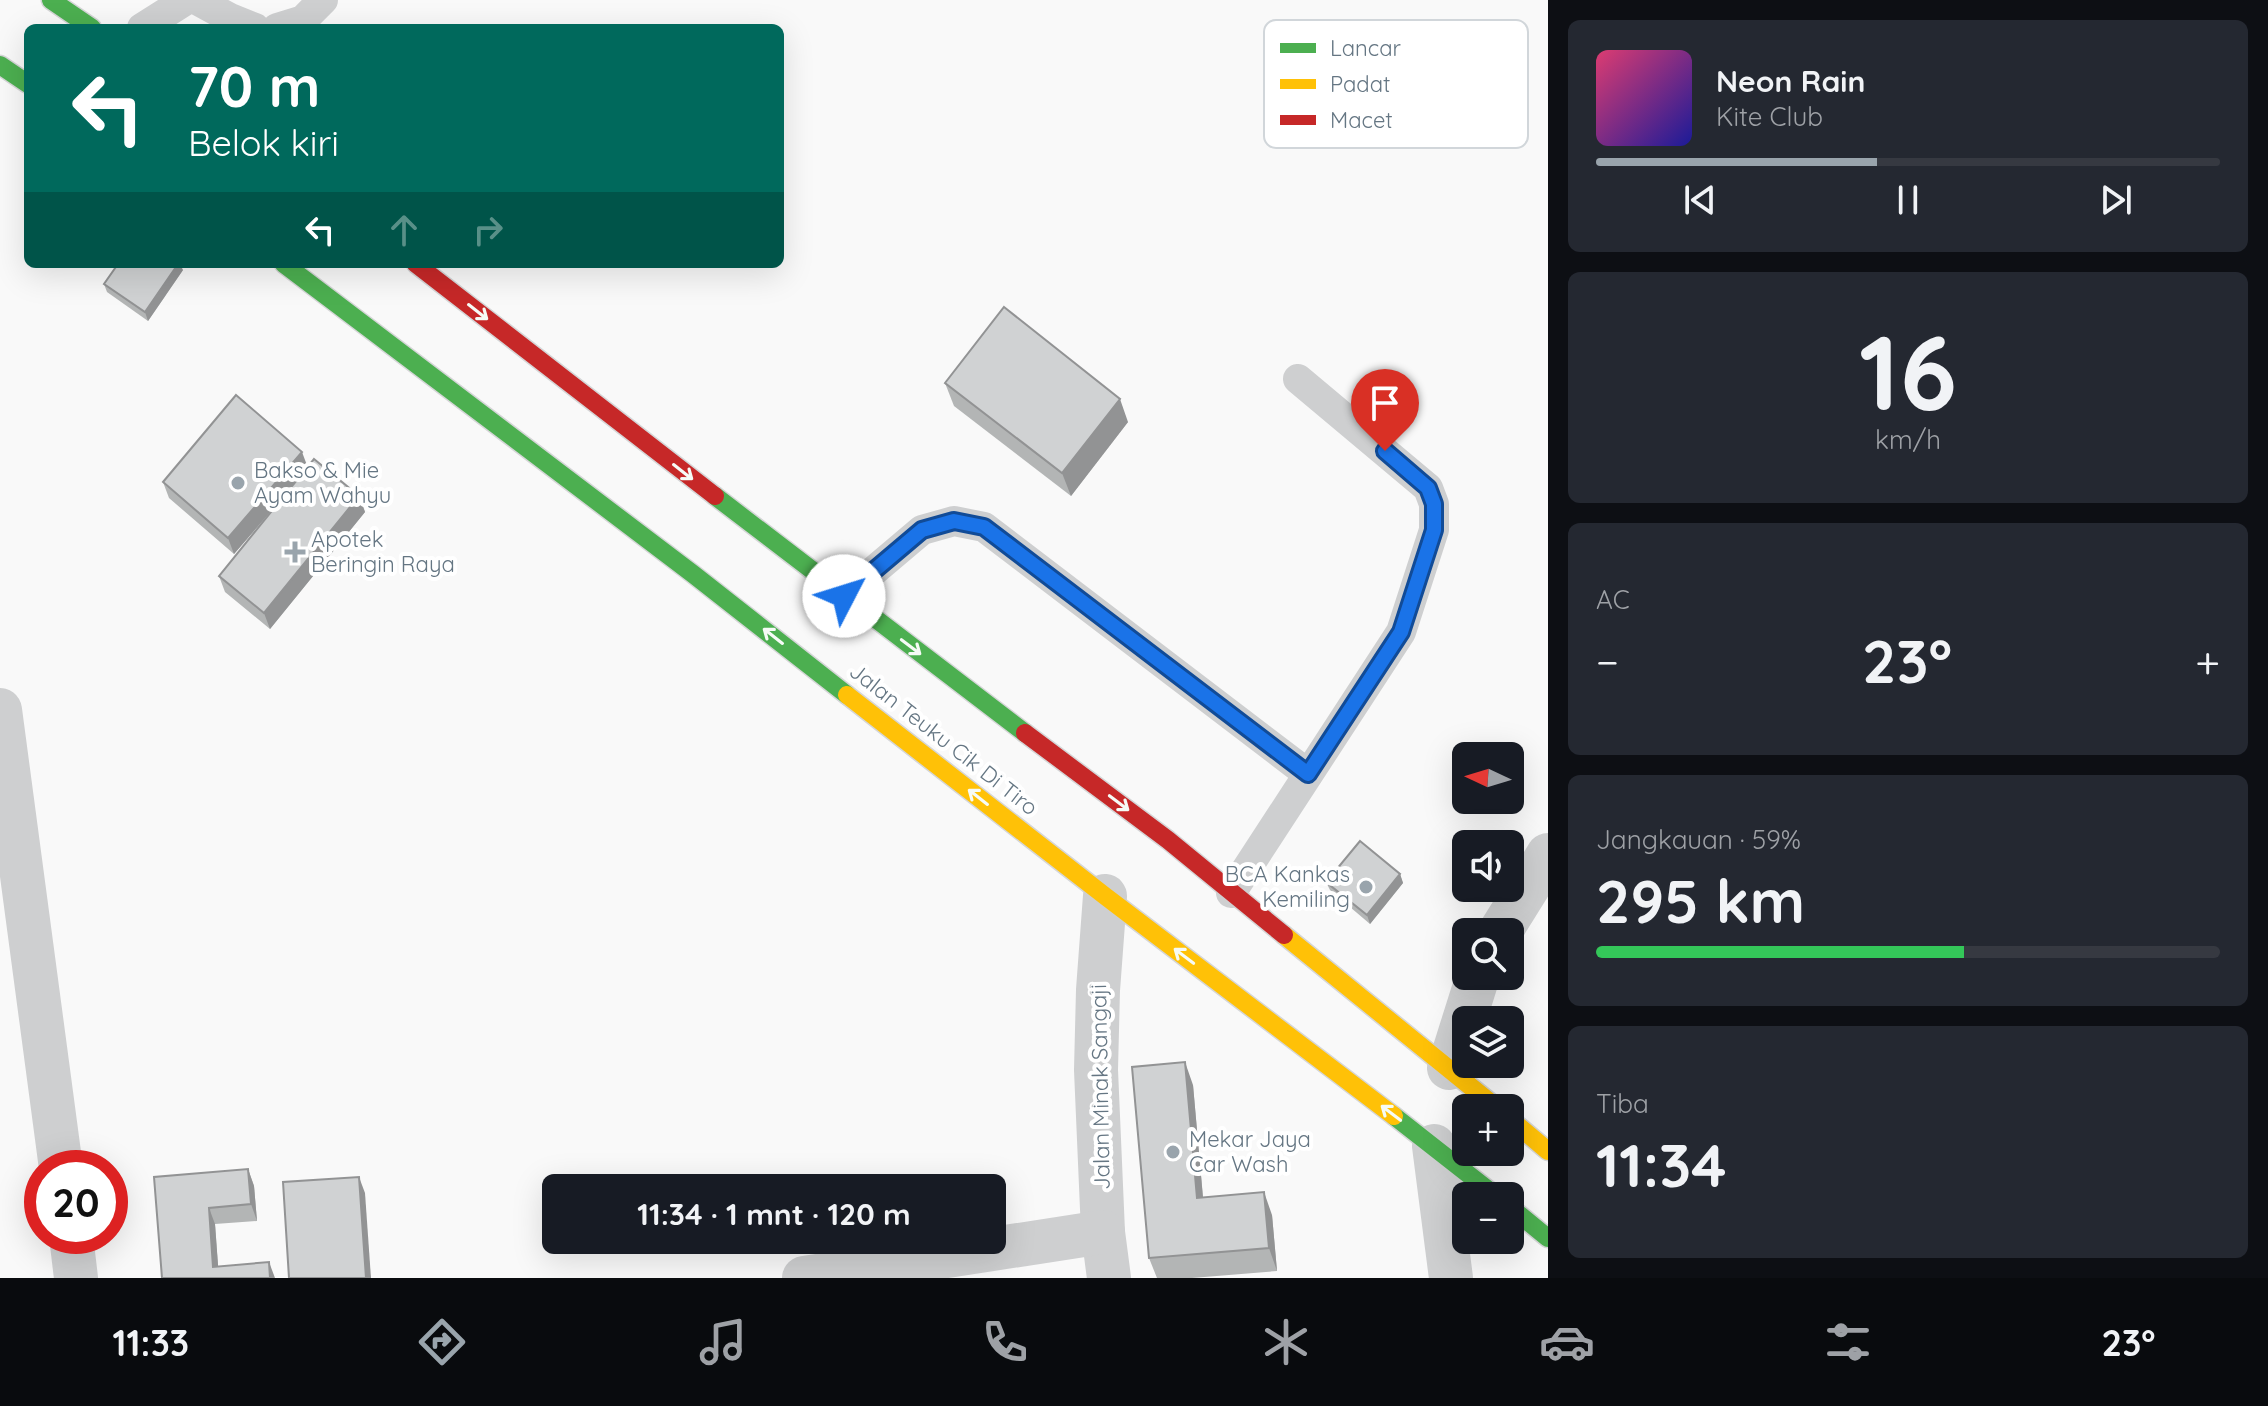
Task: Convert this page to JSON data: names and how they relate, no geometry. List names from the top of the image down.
{
  "streets": {
    "street": ["Jalan Teuku Cik Di Tiro", "Jalan Minak Sangaji"]
  },
  "crossings": [
    ["Jalan Teuku Cik Di Tiro", "Jalan Minak Sangaji"]
  ],
  "places": {
    "other": ["Bakso & Mie Ayam Wahyu", "BCA Kankas Kemiling", "Mekar Jaya Car Wash"],
    "health": ["Apotek Beringin Raya"]
  },
  "legend": ["Lancar", "Padat", "Macet"],
  "north": "left",
  "page": {
    "turn": ["70 m", "Belok kiri"],
    "song": ["Neon Rain", "Kite Club"],
    "tile": [
      ["16", "km/h"],
      "AC",
      ["Jangkauan · 59%", "295 km"],
      ["Tiba", "11:34"]
    ],
    "heat": ["−", "23°", "+"],
    "map_buttons": ["+", "−"],
    "limit": "20",
    "trip": "11:34 · 1 mnt · 120 m",
    "tabs": ["11:33", "23°"]
  }
}
